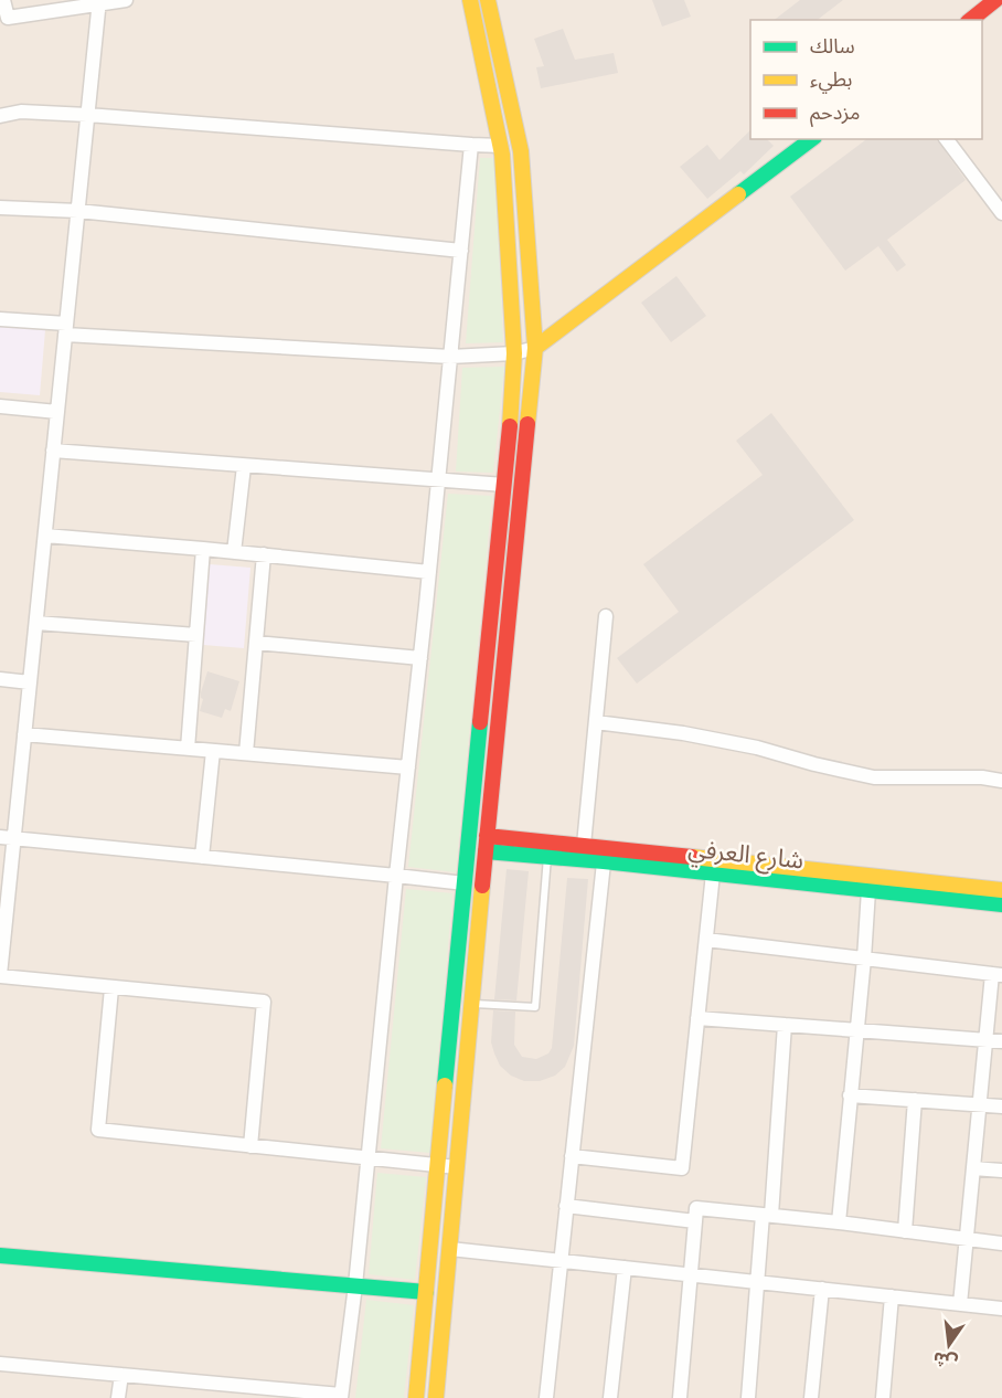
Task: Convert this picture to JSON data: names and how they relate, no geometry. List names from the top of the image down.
{
  "streets": {
    "main road": ["شارع العرفي"]
  },
  "legend": ["سالك", "بطيء", "مزدحم"],
  "north": "bottom"
}
